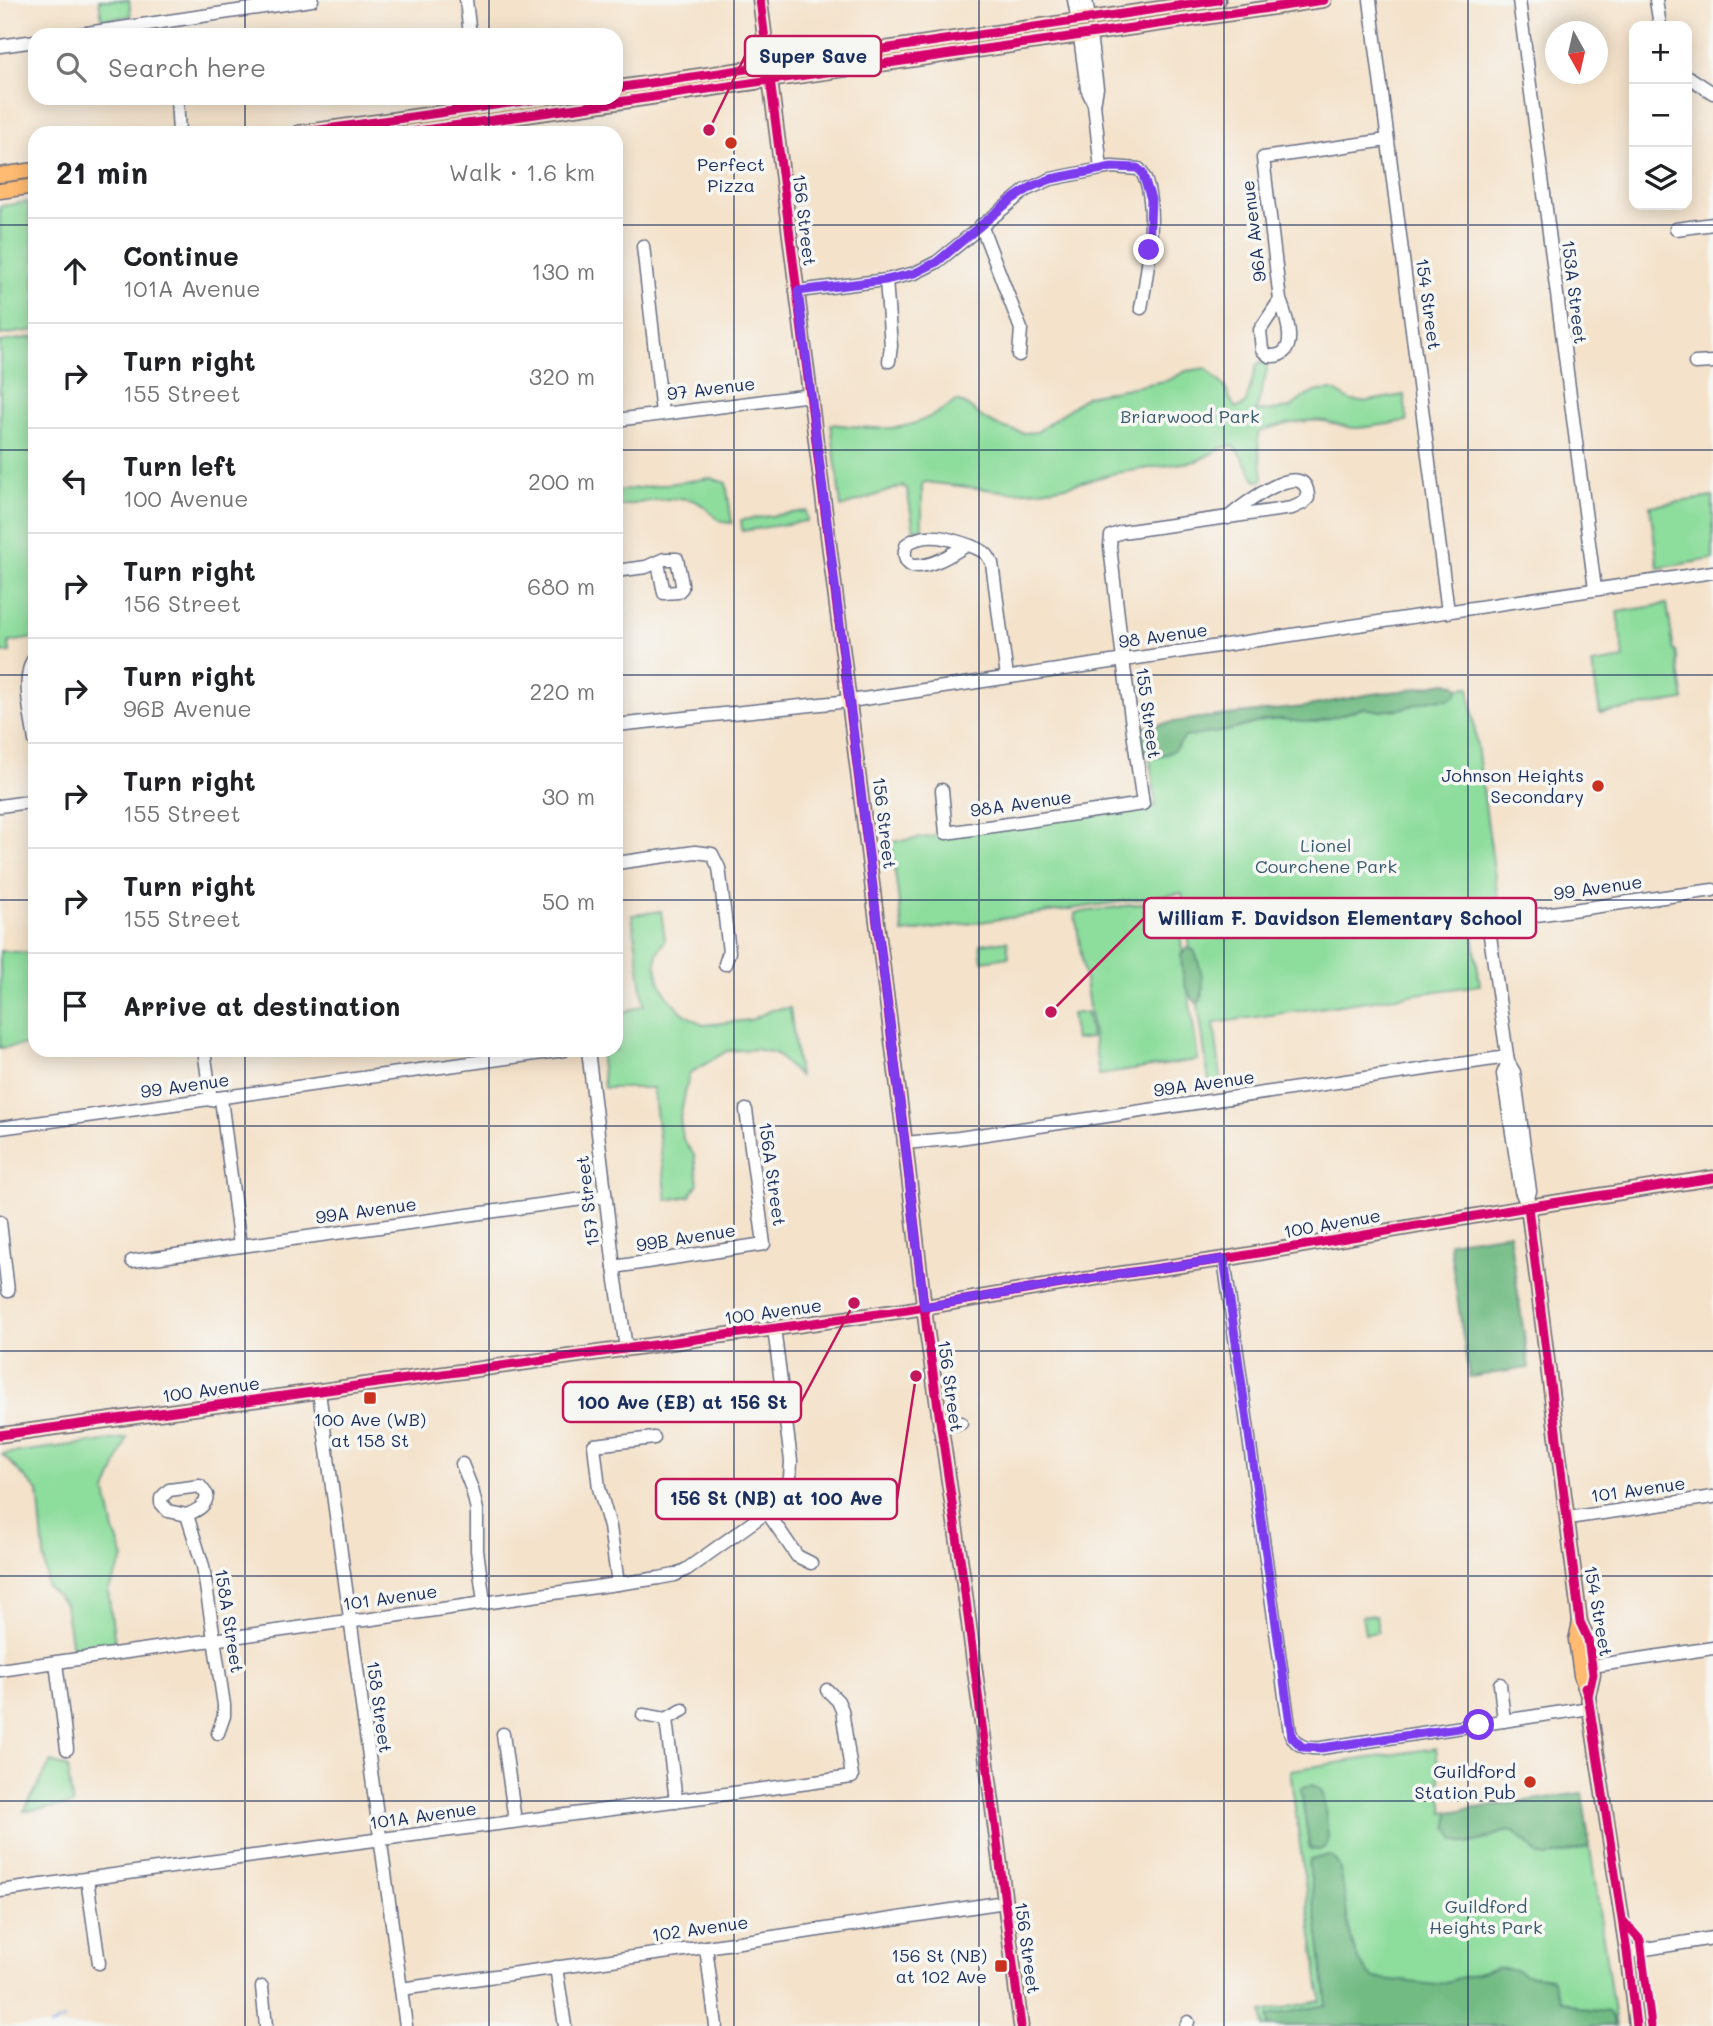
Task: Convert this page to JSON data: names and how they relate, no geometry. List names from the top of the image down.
{
  "streets": {
    "main road": ["156 Street", "154 Street", "100 Avenue"],
    "street": [
      "96A Avenue",
      "153A Street",
      "97 Avenue",
      "98 Avenue",
      "155 Street",
      "98A Avenue",
      "99 Avenue",
      "99A Avenue",
      "156A Street",
      "157 Street",
      "99B Avenue",
      "101 Avenue",
      "158A Street",
      "158 Street",
      "101A Avenue",
      "102 Avenue"
    ]
  },
  "crossings": [
    ["156 Street", "97 Avenue"],
    ["156 Street", "98 Avenue"],
    ["156 Street", "99A Avenue"],
    ["156 Street", "100 Avenue"],
    ["156 Street", "102 Avenue"],
    ["96A Avenue", "154 Street"],
    ["153A Street", "98 Avenue"],
    ["154 Street", "98 Avenue"],
    ["154 Street", "99 Avenue"],
    ["154 Street", "99A Avenue"],
    ["154 Street", "100 Avenue"],
    ["154 Street", "101 Avenue"],
    ["98 Avenue", "155 Street"],
    ["155 Street", "98A Avenue"],
    ["99A Avenue", "157 Street"],
    ["156A Street", "99B Avenue"],
    ["157 Street", "100 Avenue"],
    ["157 Street", "99B Avenue"],
    ["100 Avenue", "158 Street"],
    ["101 Avenue", "158A Street"],
    ["101 Avenue", "158 Street"],
    ["158 Street", "101A Avenue"],
    ["158 Street", "102 Avenue"]
  ],
  "parks": ["Briarwood Park", "Lionel Courchene Park", "Guildford Heights Park"],
  "places": {
    "other": [
      "Super Save",
      "Perfect Pizza",
      "Johnson Heights Secondary",
      "William F. Davidson Elementary School",
      "100 Ave (EB) at 156 St",
      "156 St (NB) at 100 Ave",
      "Guildford Station Pub"
    ],
    "transit": ["100 Ave (WB) at 158 St", "156 St (NB) at 102 Ave"]
  },
  "north": "bottom",
  "page": {
    "map_buttons": ["+", "−"],
    "search": "Search here",
    "heading": ["21 min", "Walk · 1.6 km"],
    "list": [
      ["Continue", "101A Avenue", "130 m"],
      ["Turn right", "155 Street", "320 m"],
      ["Turn left", "100 Avenue", "200 m"],
      ["Turn right", "156 Street", "680 m"],
      ["Turn right", "96B Avenue", "220 m"],
      ["Turn right", "155 Street", "30 m"],
      ["Turn right", "155 Street", "50 m"],
      "Arrive at destination"
    ]
  }
}
